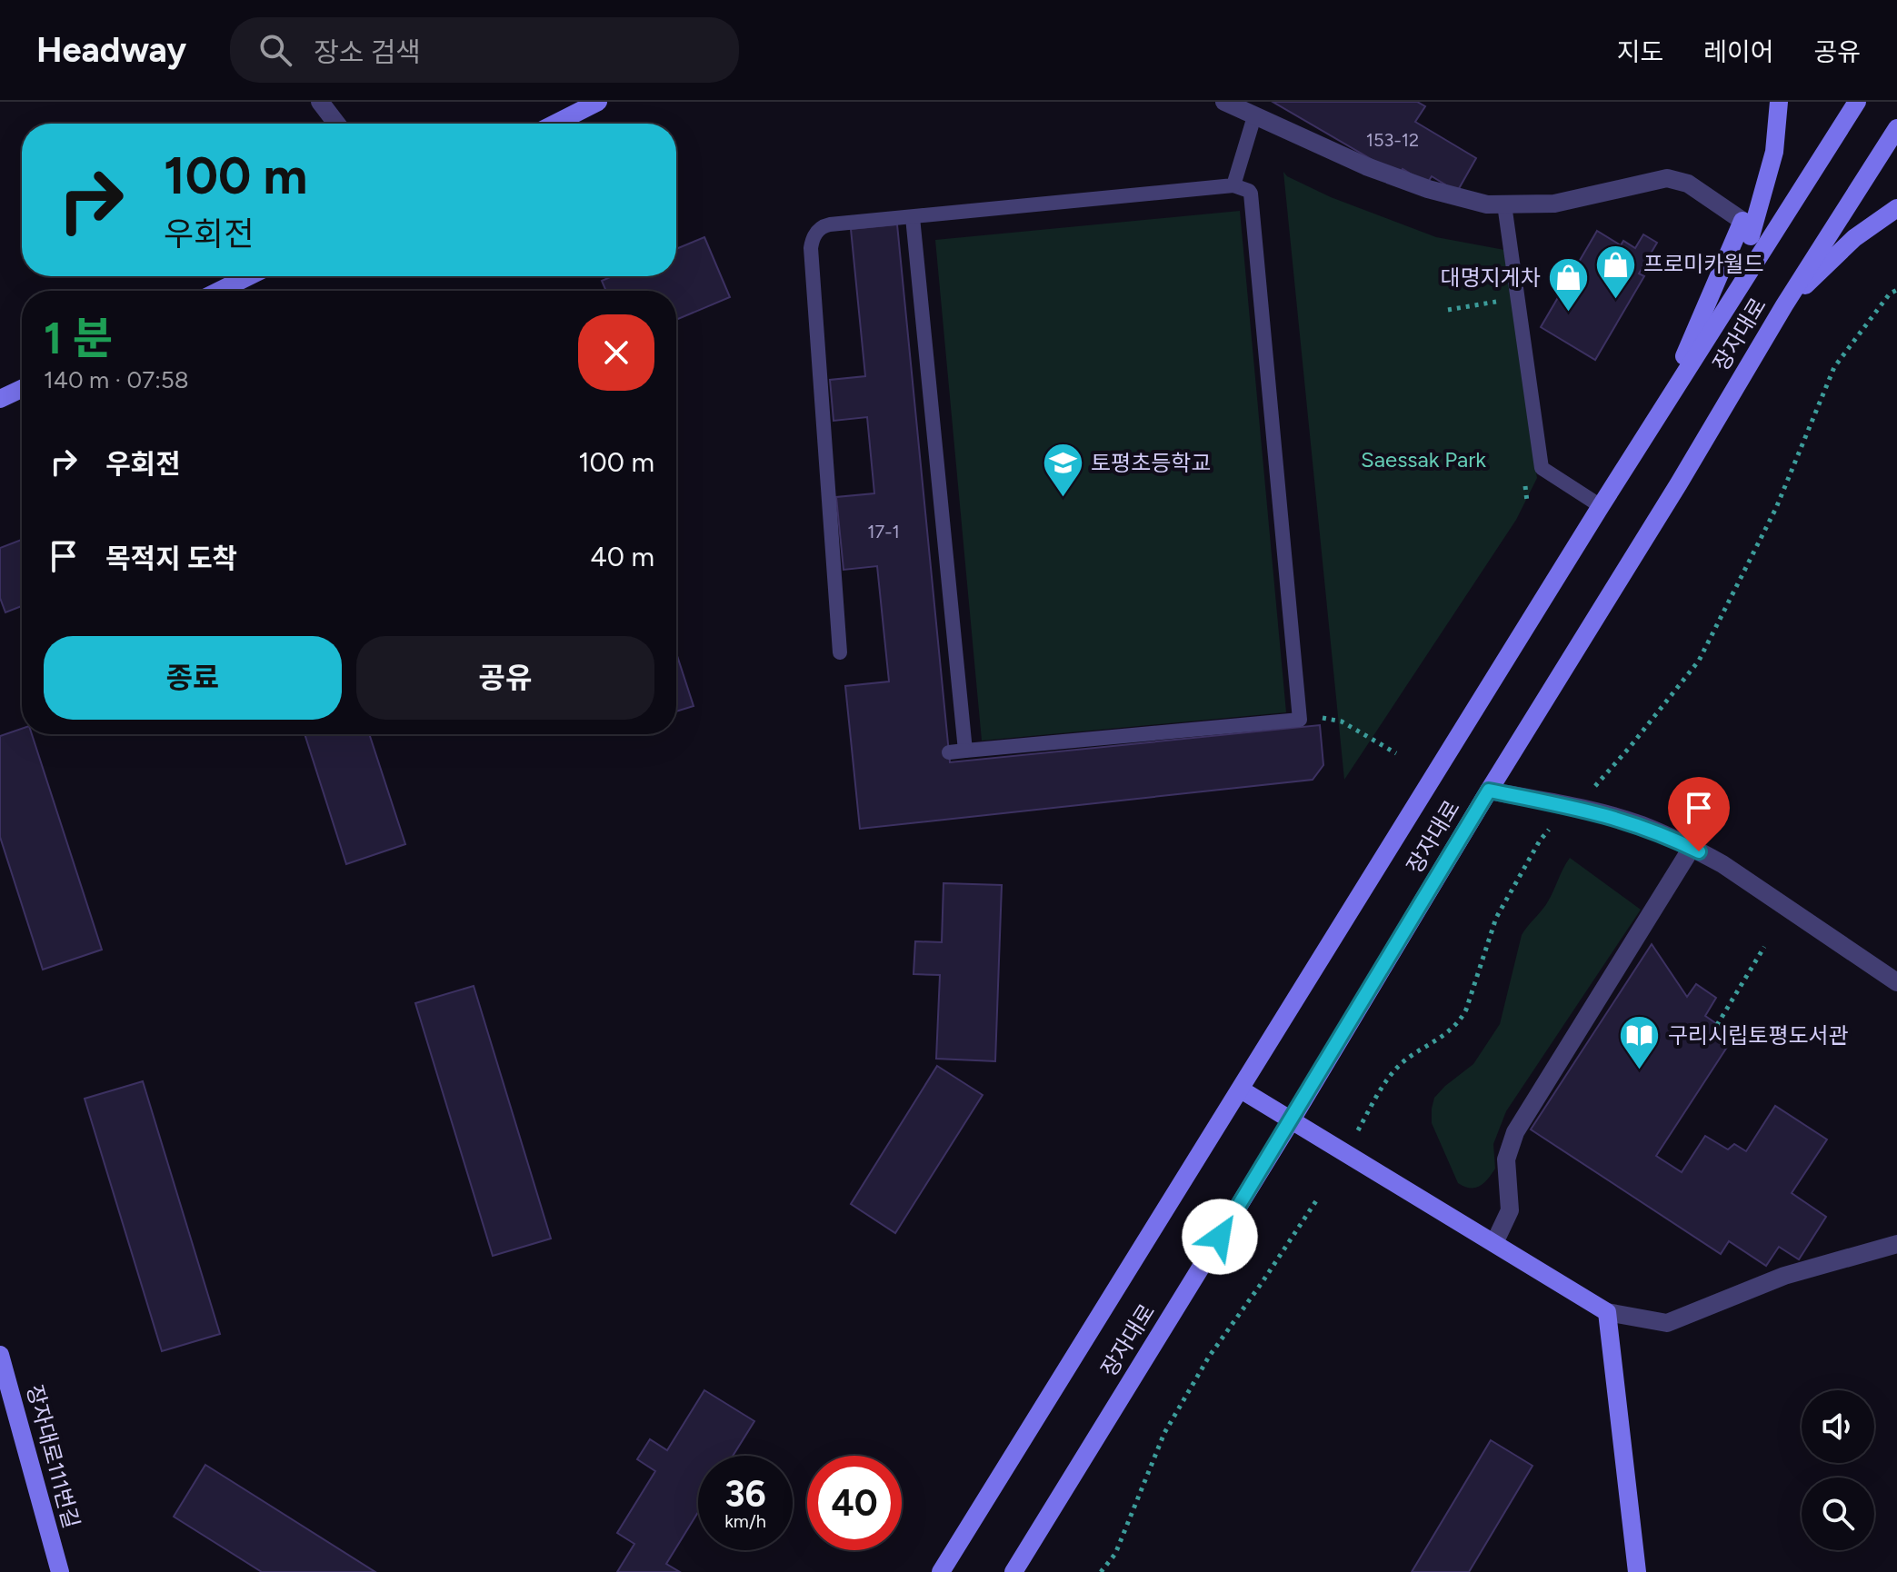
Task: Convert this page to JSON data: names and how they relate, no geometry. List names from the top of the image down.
{
  "streets": {
    "street": ["장자대로", "장자대로111번길"]
  },
  "parks": ["Saessak Park"],
  "places": {
    "shop": ["프로미카월드", "대명지게차"],
    "school or university": ["토평초등학교"],
    "library": ["구리시립토평도서관"]
  },
  "house_numbers": ["153-12", "17-1"],
  "page": {
    "header": "Headway",
    "search": "장소 검색",
    "nav": ["지도", "레이어", "공유"],
    "turn": ["100 m", "우회전"],
    "heading": ["1 분", "140 m · 07:58"],
    "list": [
      {
        "name": "우회전",
        "value": "100 m"
      },
      {
        "name": "목적지 도착",
        "value": "40 m"
      }
    ],
    "buttons": ["종료", "공유"],
    "speed": "36 km/h",
    "limit": "40"
  }
}
